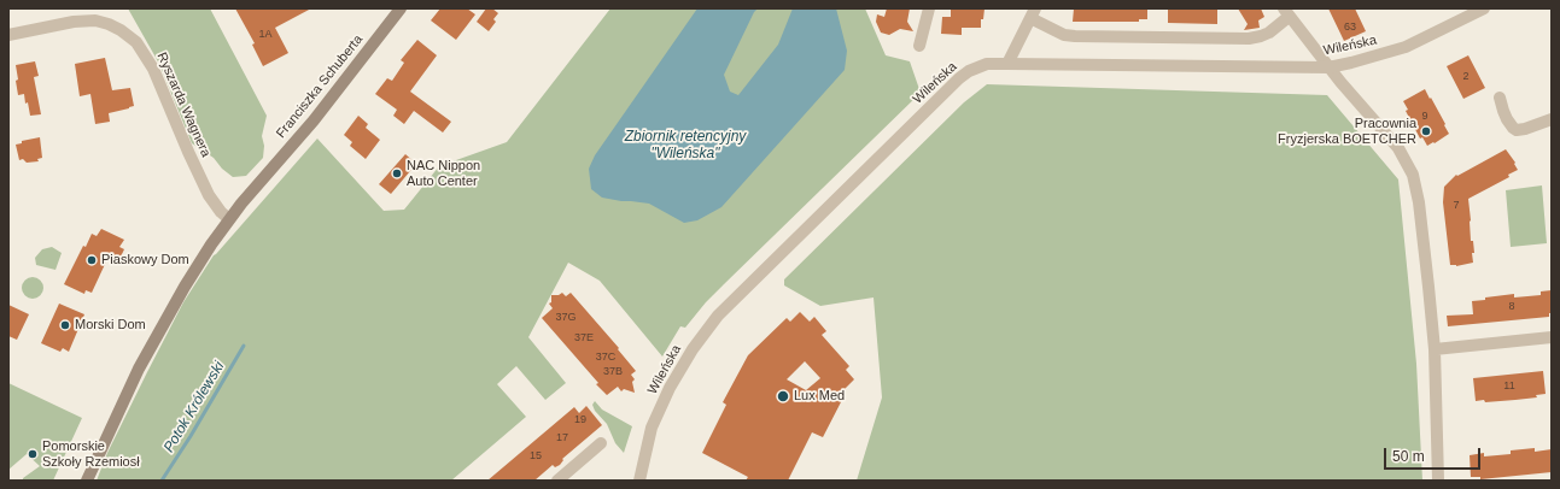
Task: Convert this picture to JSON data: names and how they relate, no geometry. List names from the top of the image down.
{
  "streets": {
    "main road": ["Franciszka Schuberta"],
    "street": ["Wileńska", "Ryszarda Wagnera"]
  },
  "crossings": [
    ["Franciszka Schuberta", "Ryszarda Wagnera"]
  ],
  "water": ["Zbiornik retencyjny \"Wileńska\"", "Potok Królewski"],
  "places": [
    "Pracownia Fryzjerska BOETCHER",
    "NAC Nippon Auto Center",
    "Piaskowy Dom",
    "Morski Dom",
    "Lux Med",
    "Pomorskie Szkoły Rzemiosł"
  ],
  "house_numbers": [
    "63",
    "1A",
    "2",
    "9",
    "7",
    "8",
    "37G",
    "37E",
    "37C",
    "37B",
    "11",
    "19",
    "17",
    "15"
  ],
  "scale_bar": "50 m"
}
